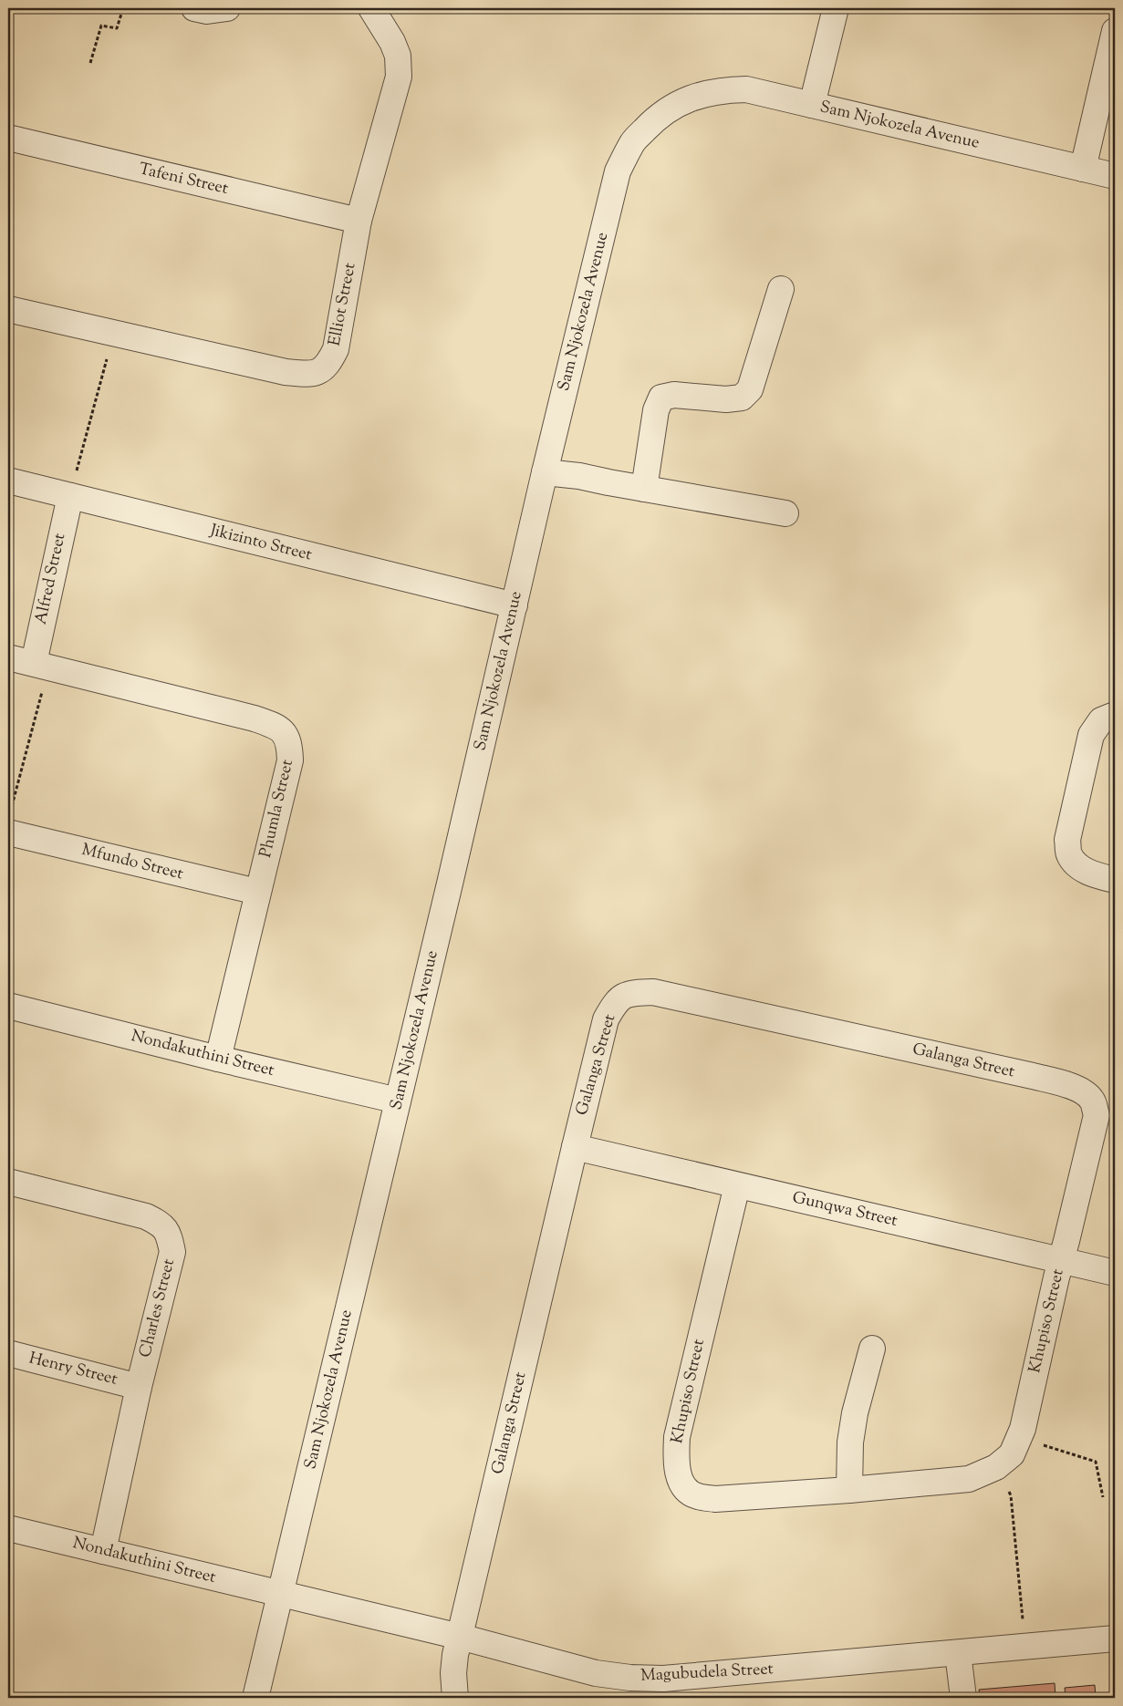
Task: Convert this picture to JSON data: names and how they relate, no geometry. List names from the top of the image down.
{
  "streets": {
    "street": [
      "Sam Njokozela Avenue",
      "Tafeni Street",
      "Elliot Street",
      "Jikizinto Street",
      "Alfred Street",
      "Phumla Street",
      "Mfundo Street",
      "Nondakuthini Street",
      "Galanga Street",
      "Gunqwa Street",
      "Charles Street",
      "Khupiso Street",
      "Henry Street",
      "Magubudela Street"
    ]
  },
  "crossings": [
    ["Sam Njokozela Avenue", "Jikizinto Street"],
    ["Sam Njokozela Avenue", "Nondakuthini Street"],
    ["Sam Njokozela Avenue", "Magubudela Street"],
    ["Tafeni Street", "Elliot Street"],
    ["Jikizinto Street", "Alfred Street"],
    ["Alfred Street", "Phumla Street"],
    ["Phumla Street", "Mfundo Street"],
    ["Phumla Street", "Nondakuthini Street"],
    ["Nondakuthini Street", "Charles Street"],
    ["Nondakuthini Street", "Magubudela Street"],
    ["Galanga Street", "Gunqwa Street"],
    ["Galanga Street", "Khupiso Street"],
    ["Galanga Street", "Magubudela Street"],
    ["Gunqwa Street", "Khupiso Street"],
    ["Charles Street", "Henry Street"]
  ]
}
